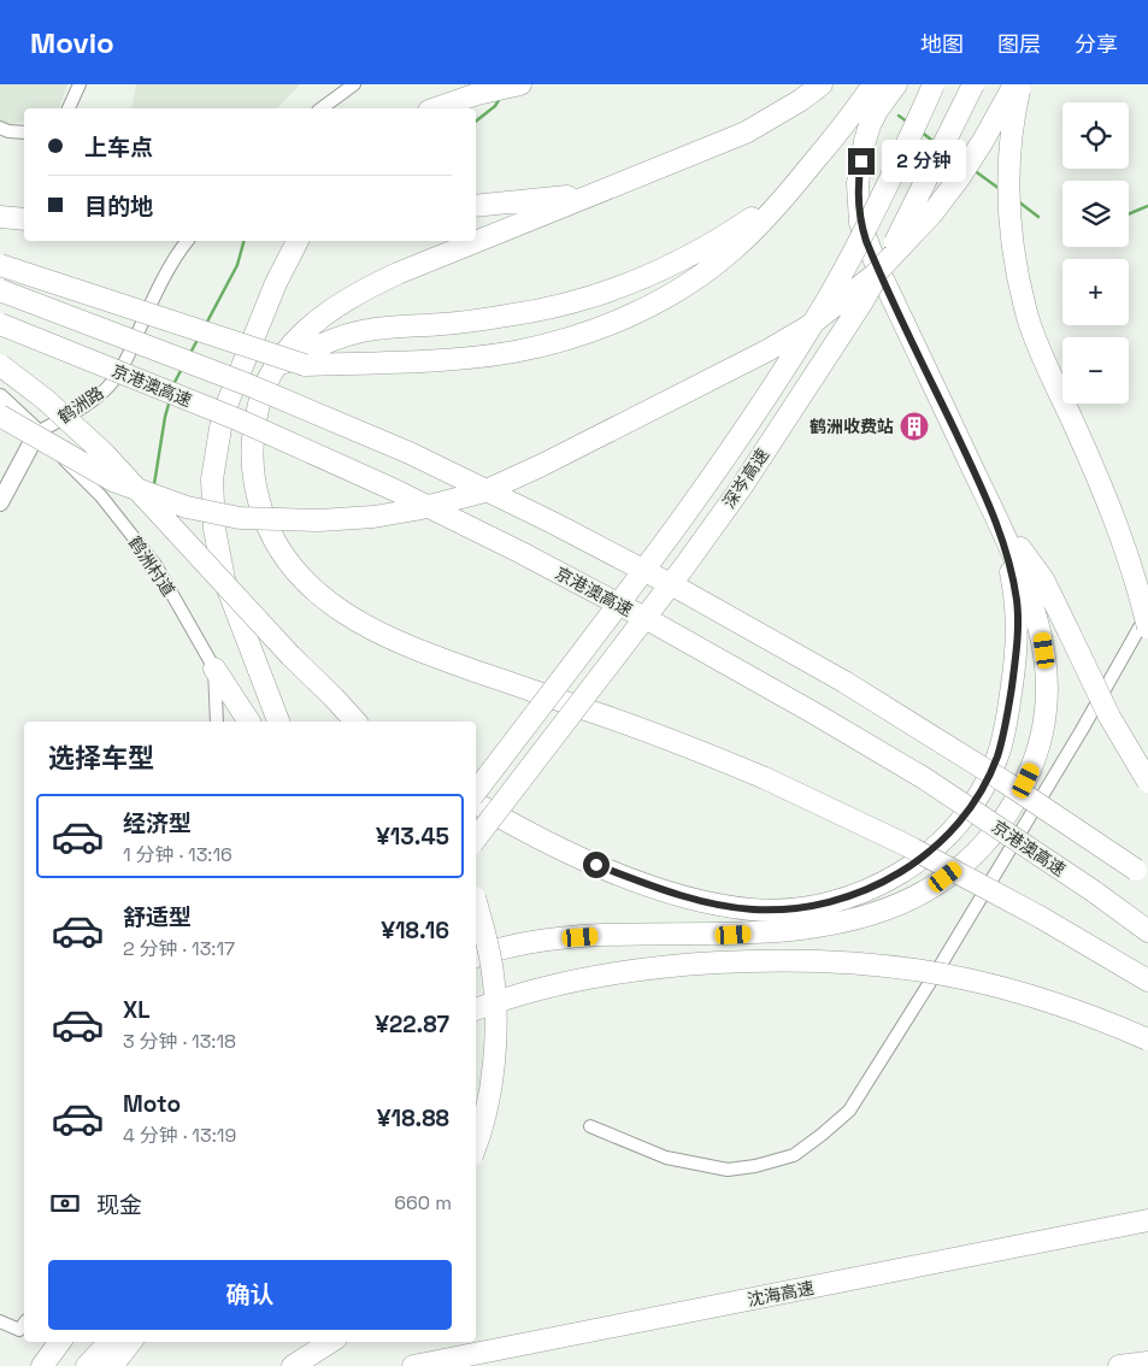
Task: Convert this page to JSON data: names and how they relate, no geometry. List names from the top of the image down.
{
  "streets": {
    "highway": ["京港澳高速", "深岑高速", "沈海高速"],
    "street": ["鹤洲路", "鹤洲村道"]
  },
  "crossings": [
    ["鹤洲路", "鹤洲村道"]
  ],
  "places": {
    "building": ["鹤洲收费站"]
  },
  "page": {
    "header": "Movio",
    "nav": ["地图", "图层", "分享"],
    "map_buttons": ["+", "−"],
    "banner": ["上车点", "目的地"],
    "bubble": "2 分钟",
    "heading": "选择车型",
    "list": [
      {
        "name": "经济型",
        "note": "1 分钟 · 13:16",
        "value": "¥13.45"
      },
      {
        "name": "舒适型",
        "note": "2 分钟 · 13:17",
        "value": "¥18.16"
      },
      {
        "name": "XL",
        "note": "3 分钟 · 13:18",
        "value": "¥22.87"
      },
      {
        "name": "Moto",
        "note": "4 分钟 · 13:19",
        "value": "¥18.88"
      }
    ],
    "pay": ["现金", "660 m"],
    "buttons": "确认"
  }
}
